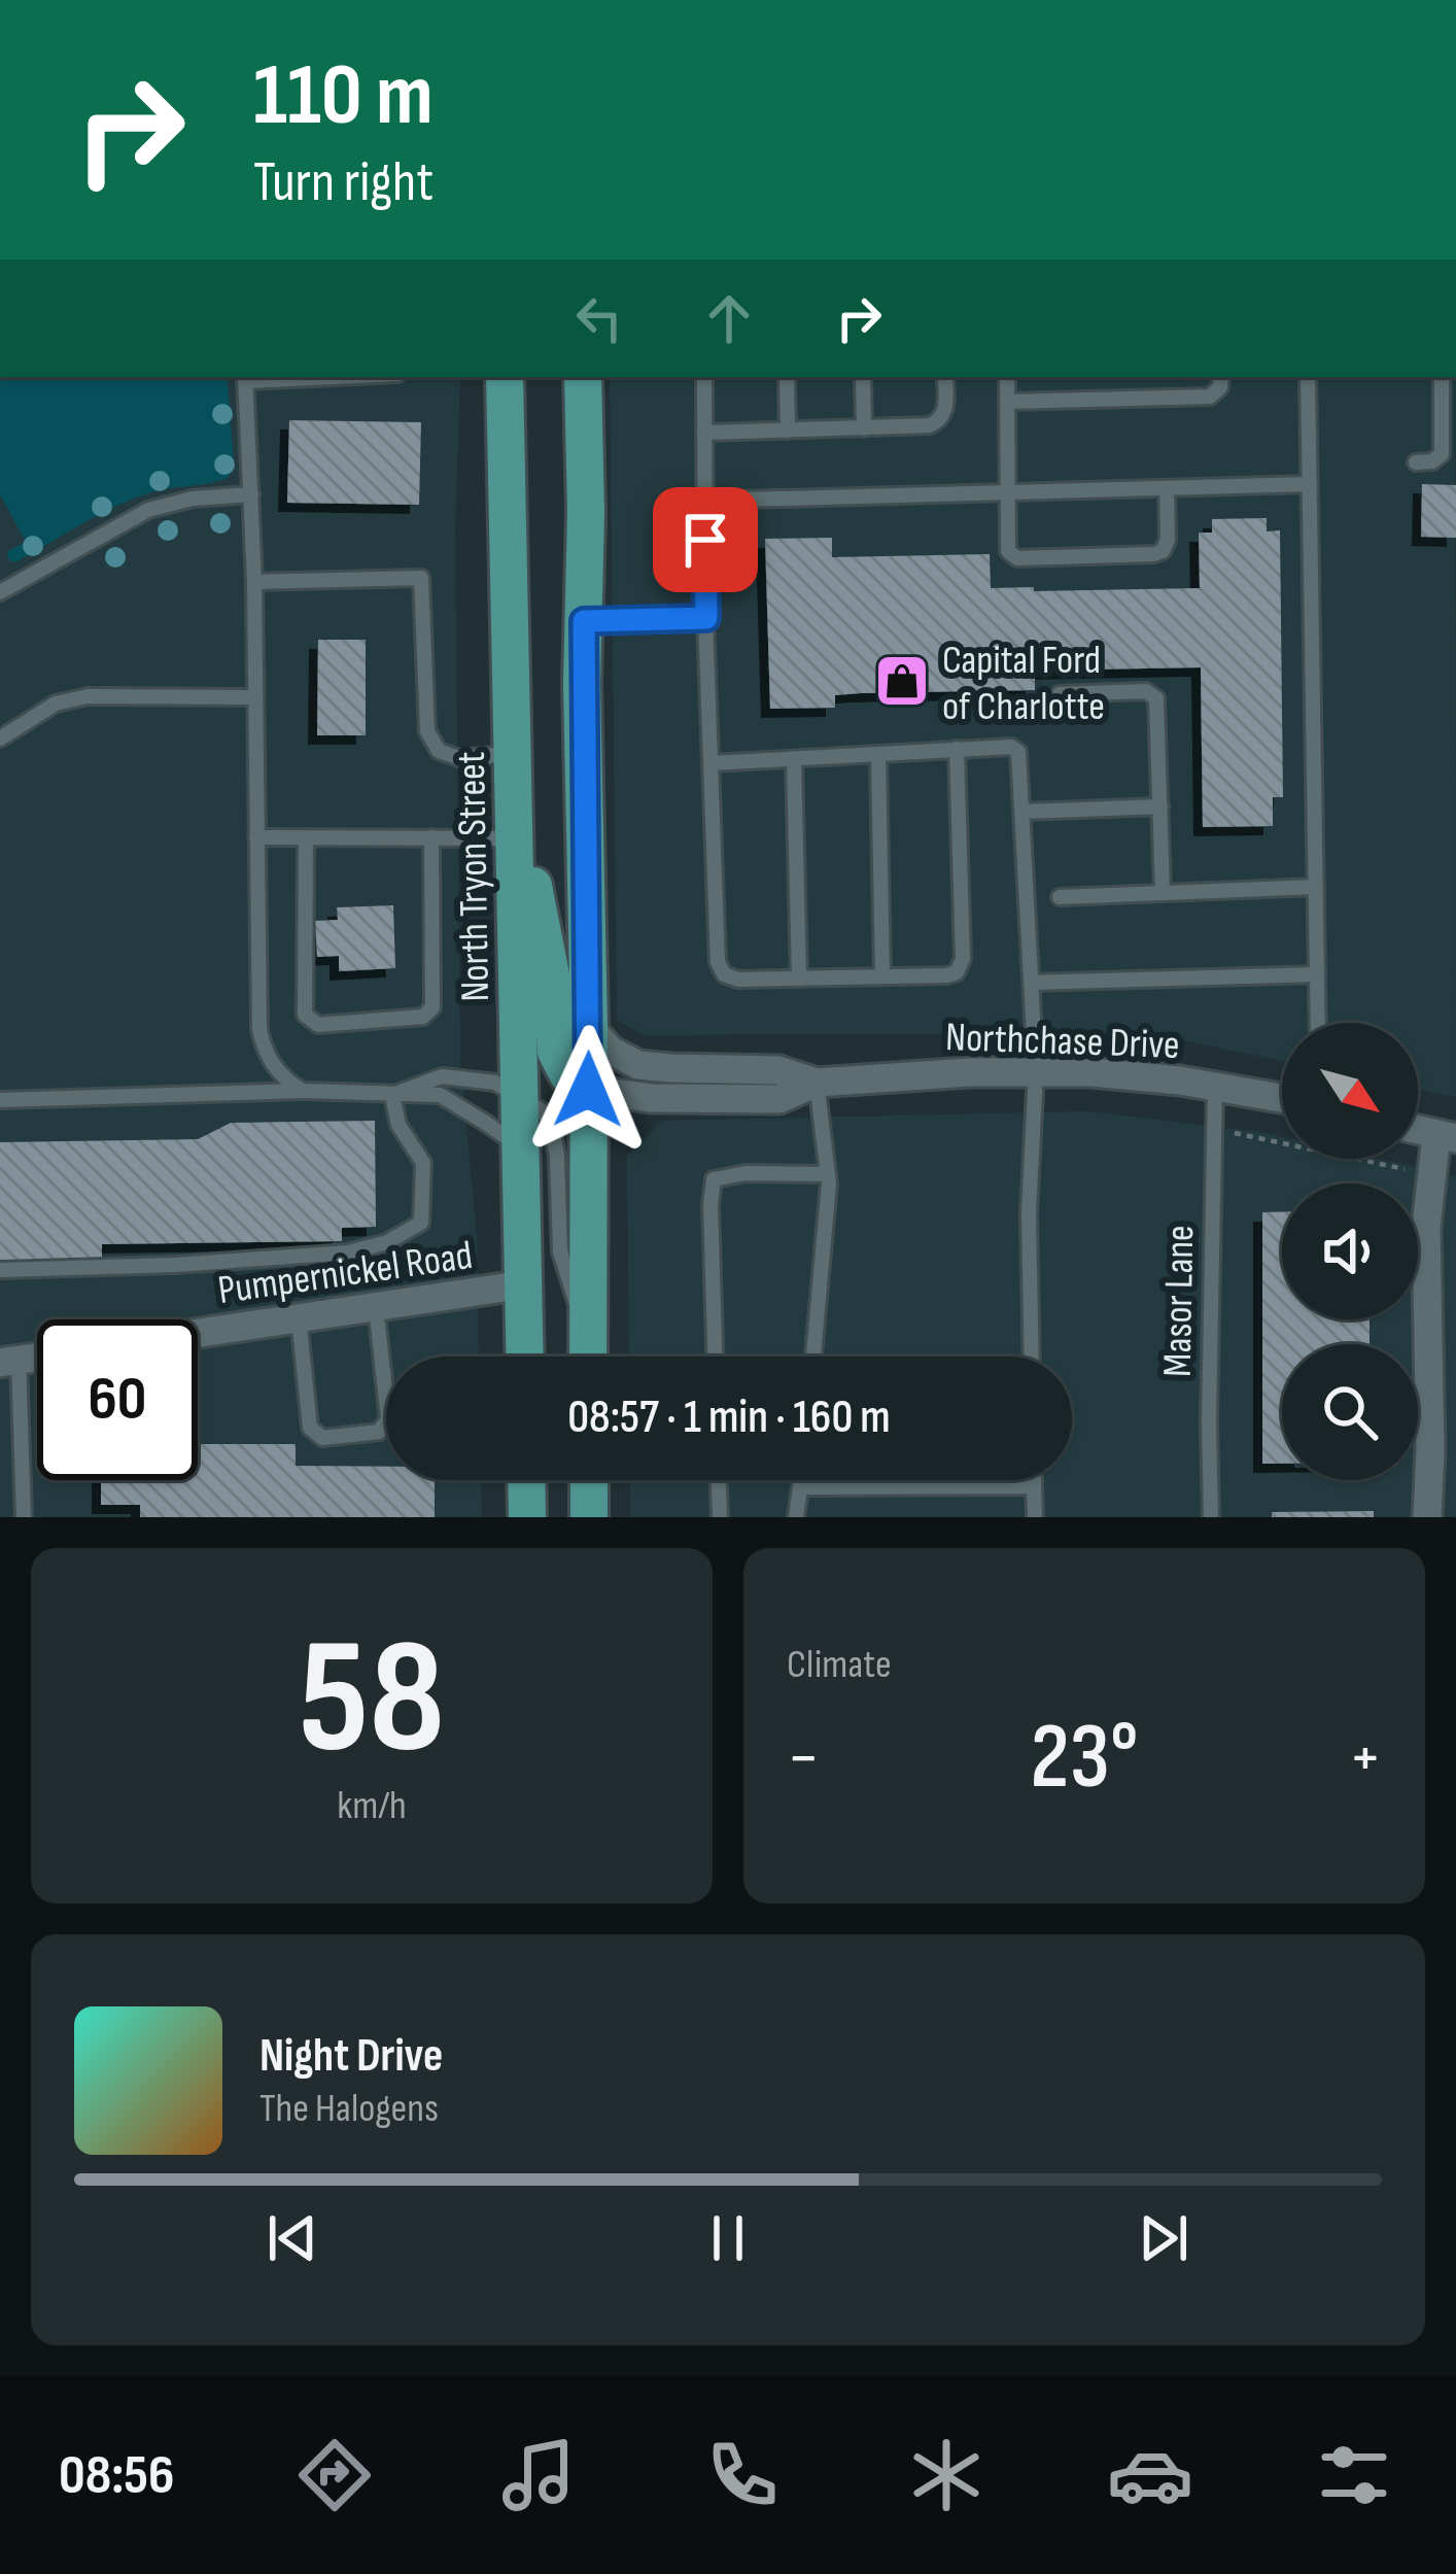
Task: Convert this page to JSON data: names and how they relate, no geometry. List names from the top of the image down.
{
  "streets": {
    "main road": ["North Tryon Street"],
    "street": ["Northchase Drive", "Pumpernickel Road"],
    "lane": ["Masor Lane"]
  },
  "crossings": [
    ["North Tryon Street", "Pumpernickel Road"],
    ["Northchase Drive", "Masor Lane"]
  ],
  "places": {
    "shop": ["Capital Ford of Charlotte"]
  },
  "north": "bottom right",
  "page": {
    "turn": ["110 m", "Turn right"],
    "limit": "60",
    "trip": "08:57 · 1 min · 160 m",
    "tile": [
      ["58", "km/h"],
      "Climate"
    ],
    "heat": ["−", "23°", "+"],
    "song": ["Night Drive", "The Halogens"],
    "tabs": "08:56"
  }
}
